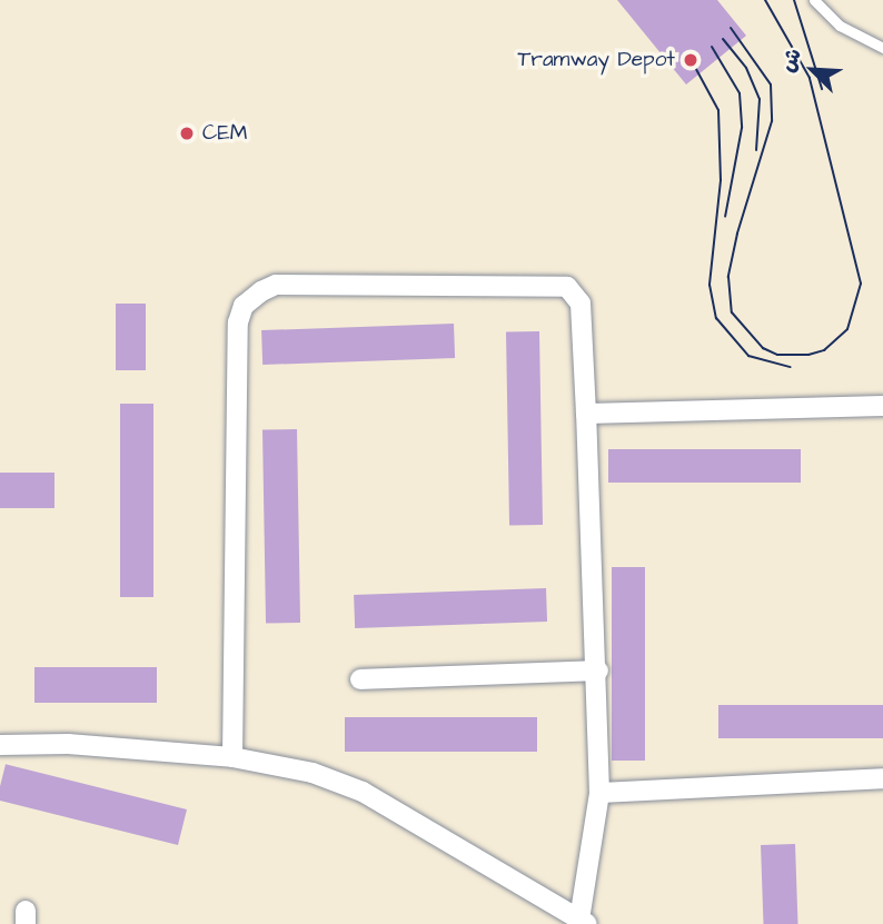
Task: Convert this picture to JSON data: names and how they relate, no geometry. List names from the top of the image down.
{
  "places": ["Tramway Depot", "CEM"],
  "north": "top left"
}
